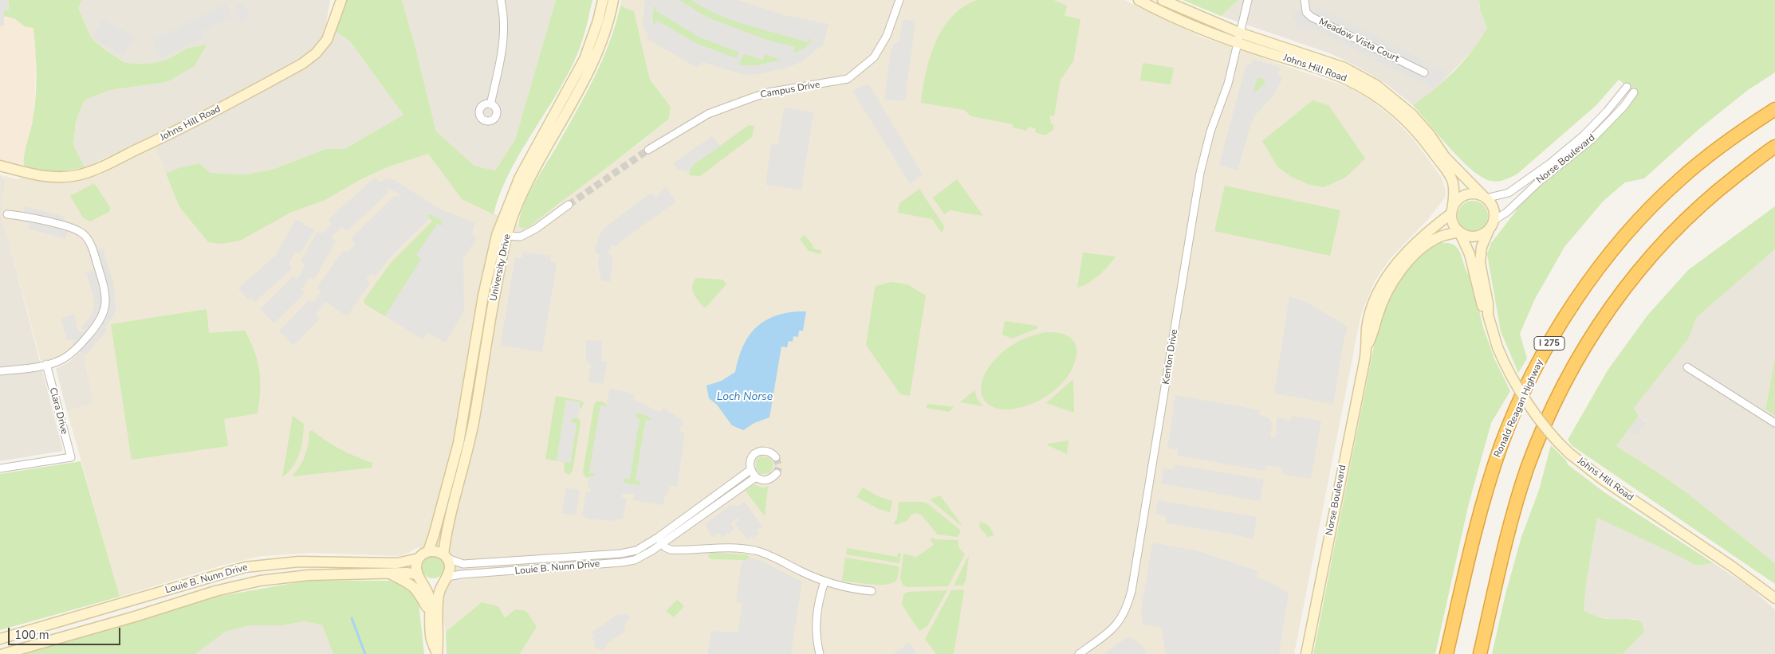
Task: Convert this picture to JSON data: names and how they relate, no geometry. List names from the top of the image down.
{
  "streets": {
    "highway": ["I 275", "Ronald Reagan Highway"],
    "main road": [
      "Johns Hill Road",
      "Norse Boulevard",
      "University Drive",
      "Louie B. Nunn Drive"
    ],
    "street": [
      "Meadow Vista Court",
      "Campus Drive",
      "Kenton Drive",
      "Clara Drive"
    ]
  },
  "crossings": [
    ["Johns Hill Road", "Norse Boulevard"],
    ["Johns Hill Road", "Kenton Drive"],
    ["University Drive", "Louie B. Nunn Drive"]
  ],
  "water": ["Loch Norse"],
  "scale_bar": "100 m"
}
